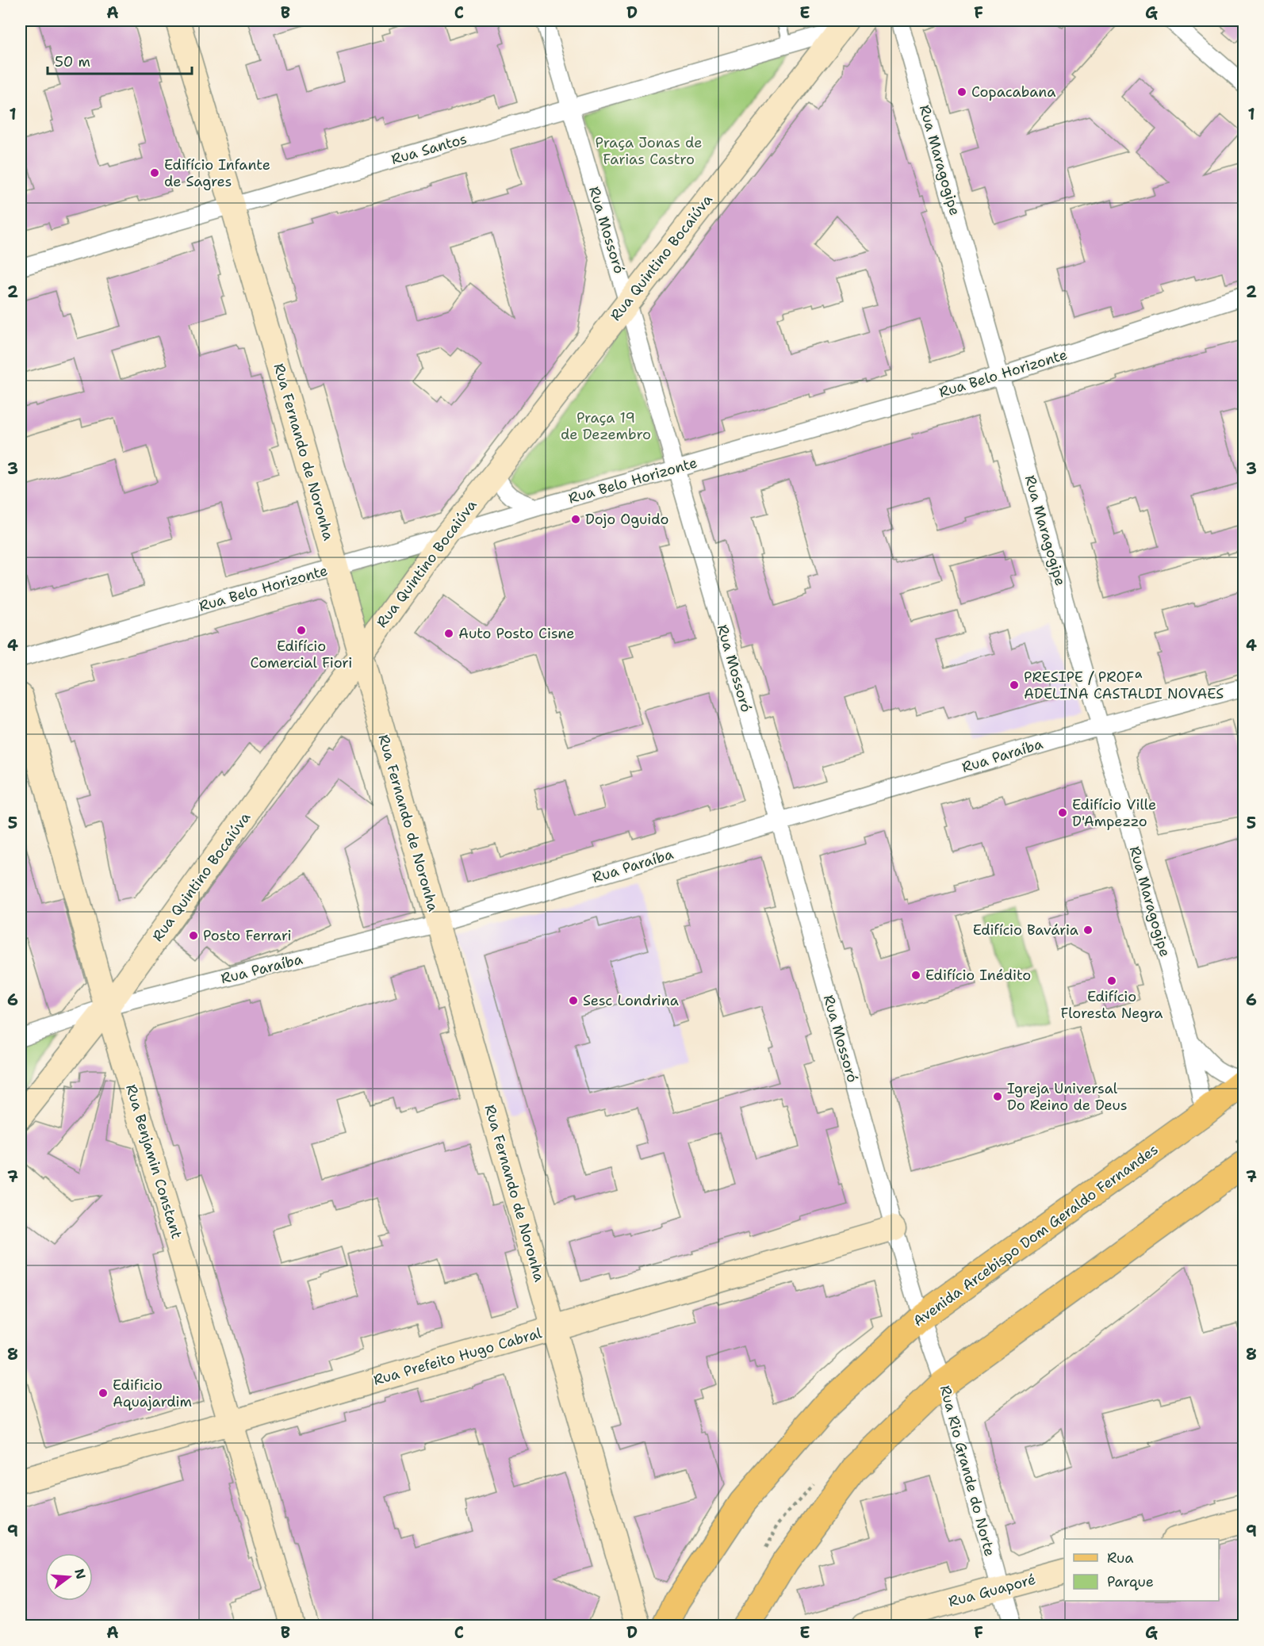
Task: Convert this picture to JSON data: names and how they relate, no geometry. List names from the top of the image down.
{
  "streets": {
    "main road": ["Avenida Arcebispo Dom Geraldo Fernandes"],
    "street": [
      "Rua Santos",
      "Rua Maragogipe",
      "Rua Mossoró",
      "Rua Quintino Bocaiúva",
      "Rua Belo Horizonte",
      "Rua Fernando de Noronha",
      "Rua Paraíba",
      "Rua Benjamin Constant",
      "Rua Prefeito Hugo Cabral",
      "Rua Rio Grande do Norte",
      "Rua Guaporé"
    ]
  },
  "crossings": [
    ["Rua Santos", "Rua Mossoró"],
    ["Rua Santos", "Rua Quintino Bocaiúva"],
    ["Rua Santos", "Rua Fernando de Noronha"],
    ["Rua Maragogipe", "Rua Belo Horizonte"],
    ["Rua Maragogipe", "Rua Paraíba"],
    ["Rua Maragogipe", "Avenida Arcebispo Dom Geraldo Fernandes"],
    ["Rua Mossoró", "Rua Quintino Bocaiúva"],
    ["Rua Mossoró", "Rua Belo Horizonte"],
    ["Rua Mossoró", "Rua Paraíba"],
    ["Rua Mossoró", "Avenida Arcebispo Dom Geraldo Fernandes"],
    ["Rua Mossoró", "Rua Prefeito Hugo Cabral"],
    ["Rua Mossoró", "Rua Rio Grande do Norte"],
    ["Rua Quintino Bocaiúva", "Rua Belo Horizonte"],
    ["Rua Quintino Bocaiúva", "Rua Fernando de Noronha"],
    ["Rua Quintino Bocaiúva", "Rua Paraíba"],
    ["Rua Quintino Bocaiúva", "Rua Benjamin Constant"],
    ["Rua Belo Horizonte", "Rua Fernando de Noronha"],
    ["Rua Fernando de Noronha", "Rua Paraíba"],
    ["Rua Fernando de Noronha", "Rua Prefeito Hugo Cabral"],
    ["Rua Paraíba", "Rua Benjamin Constant"],
    ["Rua Benjamin Constant", "Rua Prefeito Hugo Cabral"],
    ["Avenida Arcebispo Dom Geraldo Fernandes", "Rua Rio Grande do Norte"],
    ["Rua Rio Grande do Norte", "Rua Guaporé"]
  ],
  "parks": ["Praça Jonas de Farias Castro", "Praça 19 de Dezembro"],
  "places": [
    "Copacabana",
    "Edifício Infante de Sagres",
    "Dojo Oguido",
    "Edifício Comercial Fiori",
    "Auto Posto Cisne",
    "PRESIPE / PROFª ADELINA CASTALDI NOVAES",
    "Edifício Ville D'Ampezzo",
    "Edifício Bavária",
    "Posto Ferrari",
    "Edifício Inédito",
    "Edifício Floresta Negra",
    "Sesc Londrina",
    "Igreja Universal Do Reino de Deus",
    "Edificio Aquajardim"
  ],
  "legend": ["Rua", "Parque"],
  "scale_bar": "50 m",
  "north": "right",
  "grid": {
    "columns": [
      "A",
      "B",
      "C",
      "D",
      "E",
      "F",
      "G"
    ],
    "rows": [
      "1",
      "2",
      "3",
      "4",
      "5",
      "6",
      "7",
      "8",
      "9"
    ]
  }
}
